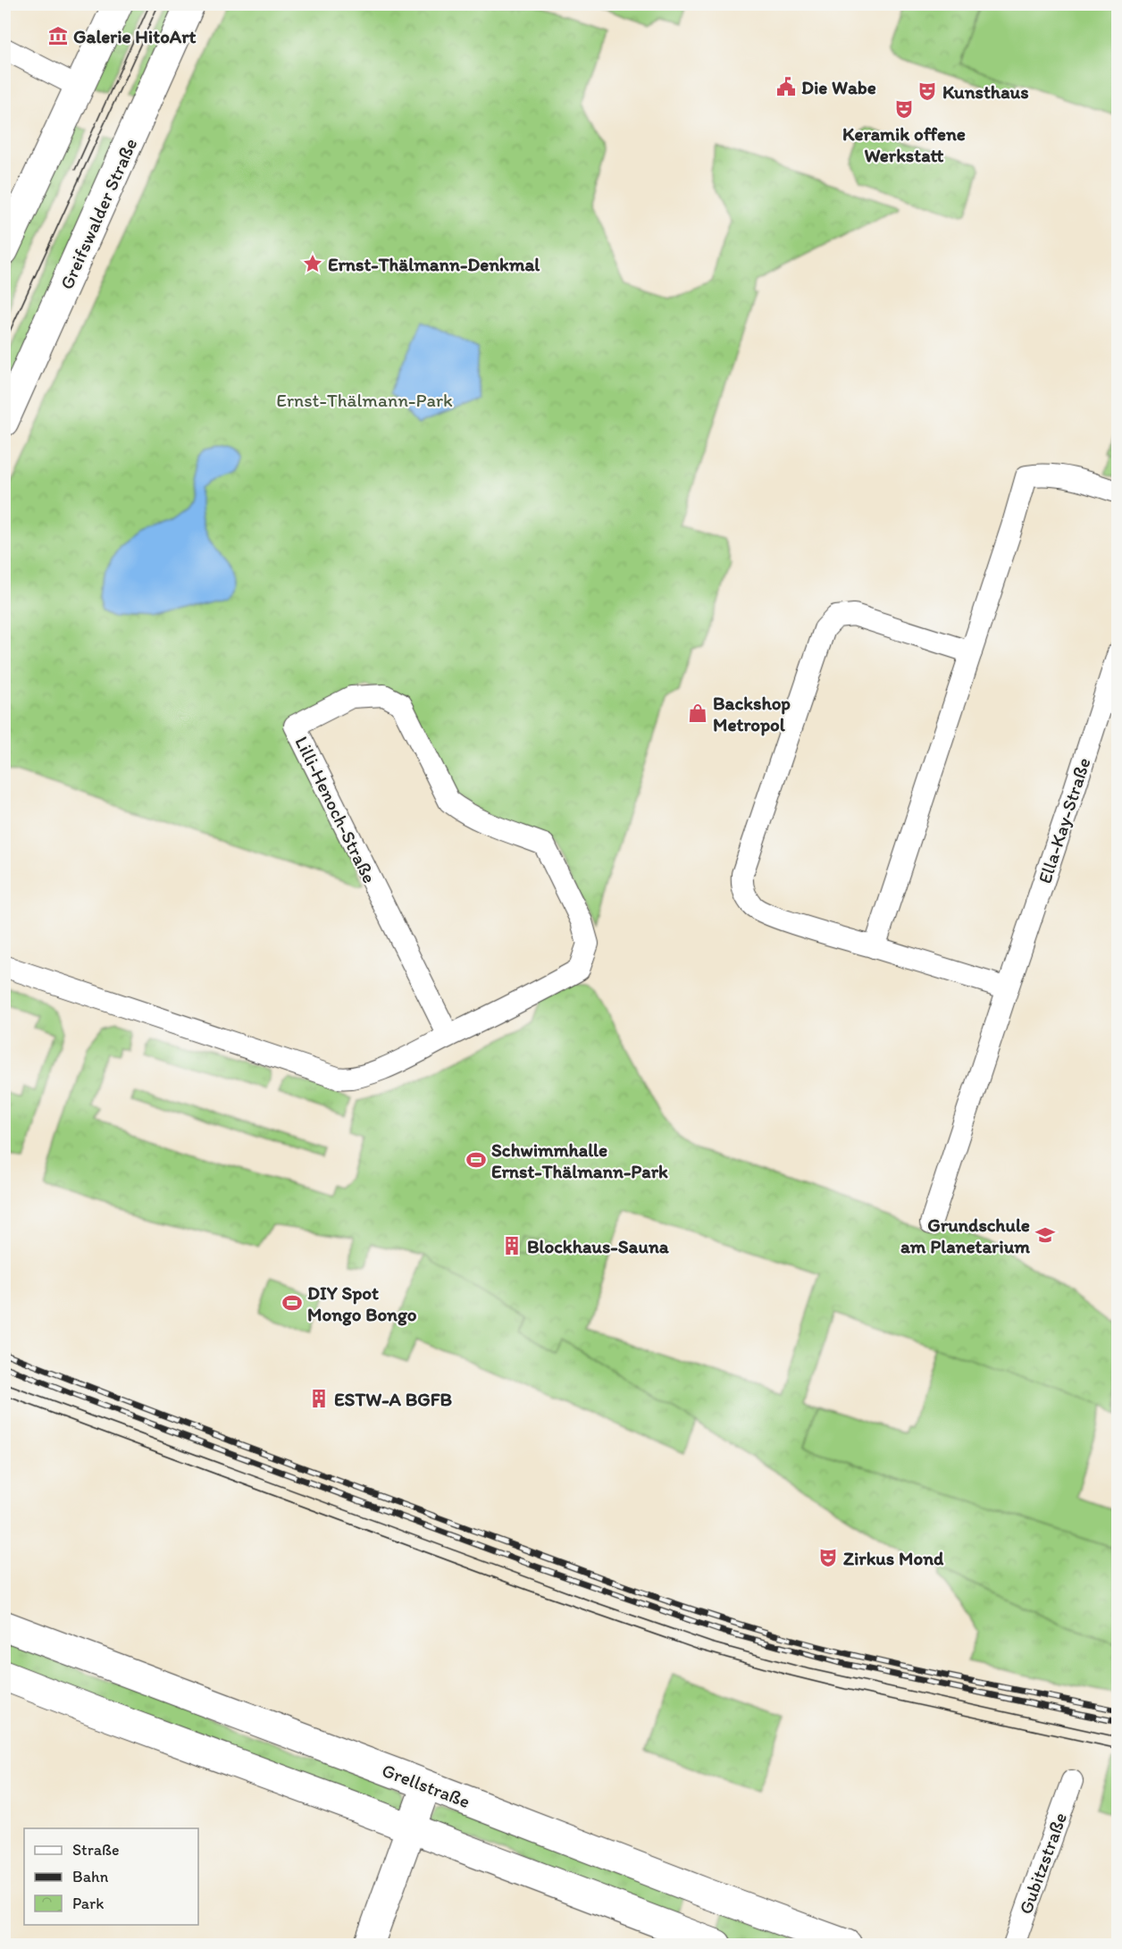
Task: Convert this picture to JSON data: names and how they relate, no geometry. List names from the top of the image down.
{
  "streets": {
    "street": [
      "Greifswalder Straße",
      "Lilli-Henoch-Straße",
      "Ella-Kay-Straße",
      "Grellstraße",
      "Gubitzstraße"
    ]
  },
  "parks": ["Ernst-Thälmann-Park"],
  "places": {
    "museum": ["Galerie HitoArt"],
    "public building": ["Die Wabe"],
    "theatre": ["Kunsthaus", "Keramik offene Werkstatt", "Zirkus Mond"],
    "place": ["Ernst-Thälmann-Denkmal"],
    "shop": ["Backshop Metropol"],
    "sports": ["Schwimmhalle Ernst-Thälmann-Park", "DIY Spot Mongo Bongo"],
    "school or university": ["Grundschule am Planetarium"],
    "building": ["Blockhaus-Sauna", "ESTW-A BGFB"]
  },
  "legend": ["Straße", "Bahn", "Park"]
}
